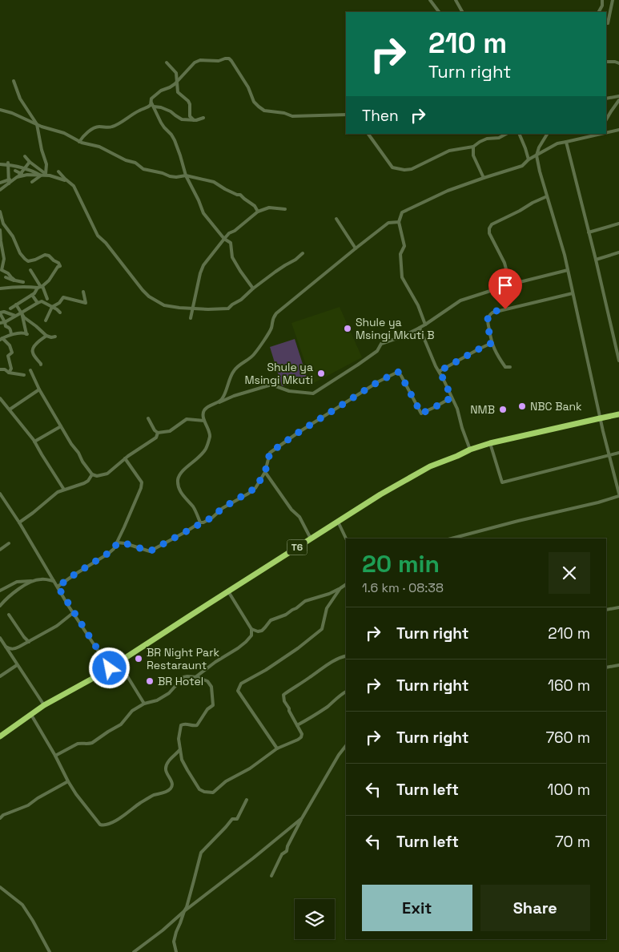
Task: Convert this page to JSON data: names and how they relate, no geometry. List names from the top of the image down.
{
  "streets": {
    "highway": ["T6"]
  },
  "places": [
    "Shule ya Msingi Mkuti B",
    "Shule ya Msingi Mkuti",
    "NBC Bank",
    "NMB",
    "BR Night Park Restaraunt",
    "BR Hotel"
  ],
  "page": {
    "turn": ["210 m", "Turn right"],
    "then": "Then",
    "heading": ["20 min", "1.6 km · 08:38"],
    "list": [
      {
        "name": "Turn right",
        "value": "210 m"
      },
      {
        "name": "Turn right",
        "value": "160 m"
      },
      {
        "name": "Turn right",
        "value": "760 m"
      },
      {
        "name": "Turn left",
        "value": "100 m"
      },
      {
        "name": "Turn left",
        "value": "70 m"
      }
    ],
    "buttons": ["Exit", "Share"]
  }
}
